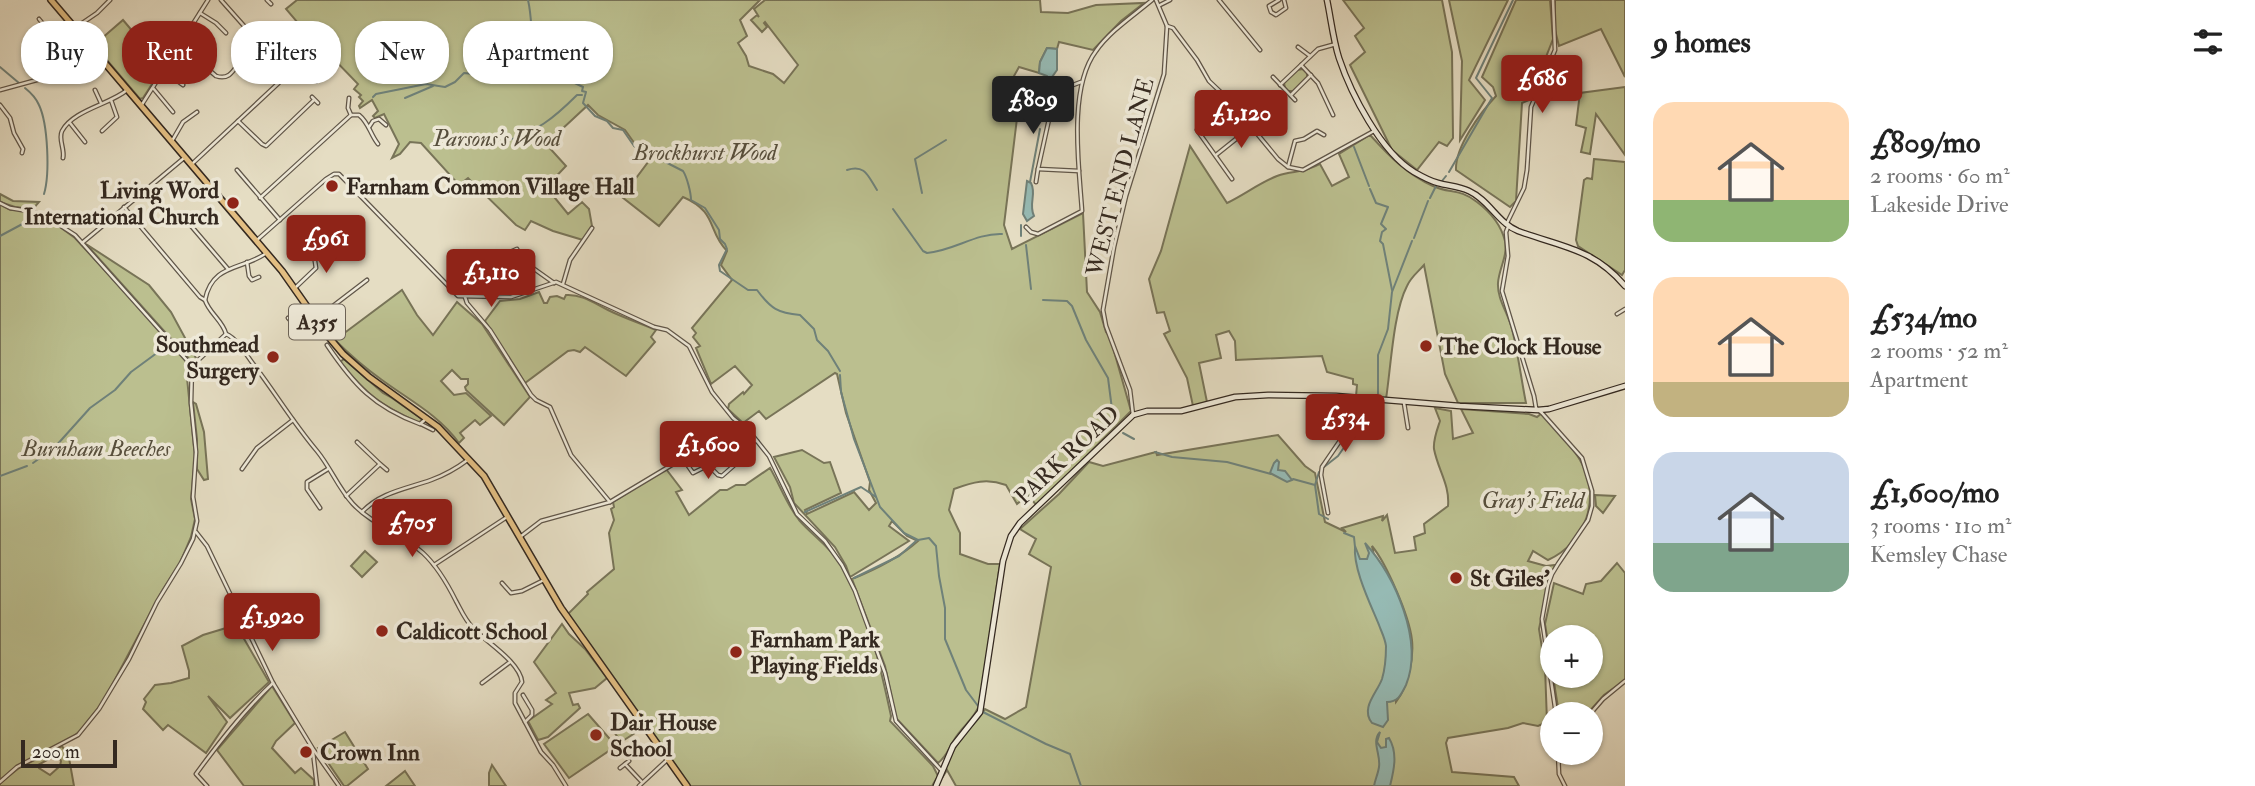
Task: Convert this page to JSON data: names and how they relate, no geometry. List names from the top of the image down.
{
  "streets": {
    "main road": ["A355", "PARK ROAD"],
    "street": ["WEST END LANE"]
  },
  "crossings": [
    ["WEST END LANE", "PARK ROAD"]
  ],
  "parks": [
    "Parsons's Wood",
    "Brockhurst Wood",
    "Burnham Beeches",
    "Gray's Field"
  ],
  "places": [
    "Farnham Common Village Hall",
    "Living Word International Church",
    "The Clock House",
    "Southmead Surgery",
    "St Giles'",
    "Caldicott School",
    "Farnham Park Playing Fields",
    "Dair House School",
    "Crown Inn"
  ],
  "scale_bar": "200 m",
  "page": {
    "heading": "9 homes",
    "chip": [
      "Buy",
      "Rent",
      "Filters",
      "New",
      "Apartment"
    ],
    "price": [
      "£686",
      "£809",
      "£1,120",
      "£961",
      "£1,110",
      "£534",
      "£1,600",
      "£705",
      "£1,920"
    ],
    "list": [
      {
        "name": "£809/mo",
        "note": "2 rooms · 60 m² · Lakeside Drive"
      },
      {
        "name": "£534/mo",
        "note": "2 rooms · 52 m² · Apartment"
      },
      {
        "name": "£1,600/mo",
        "note": "3 rooms · 110 m² · Kemsley Chase"
      }
    ],
    "map_buttons": ["+", "−"],
    "scale": "200 m"
  }
}
